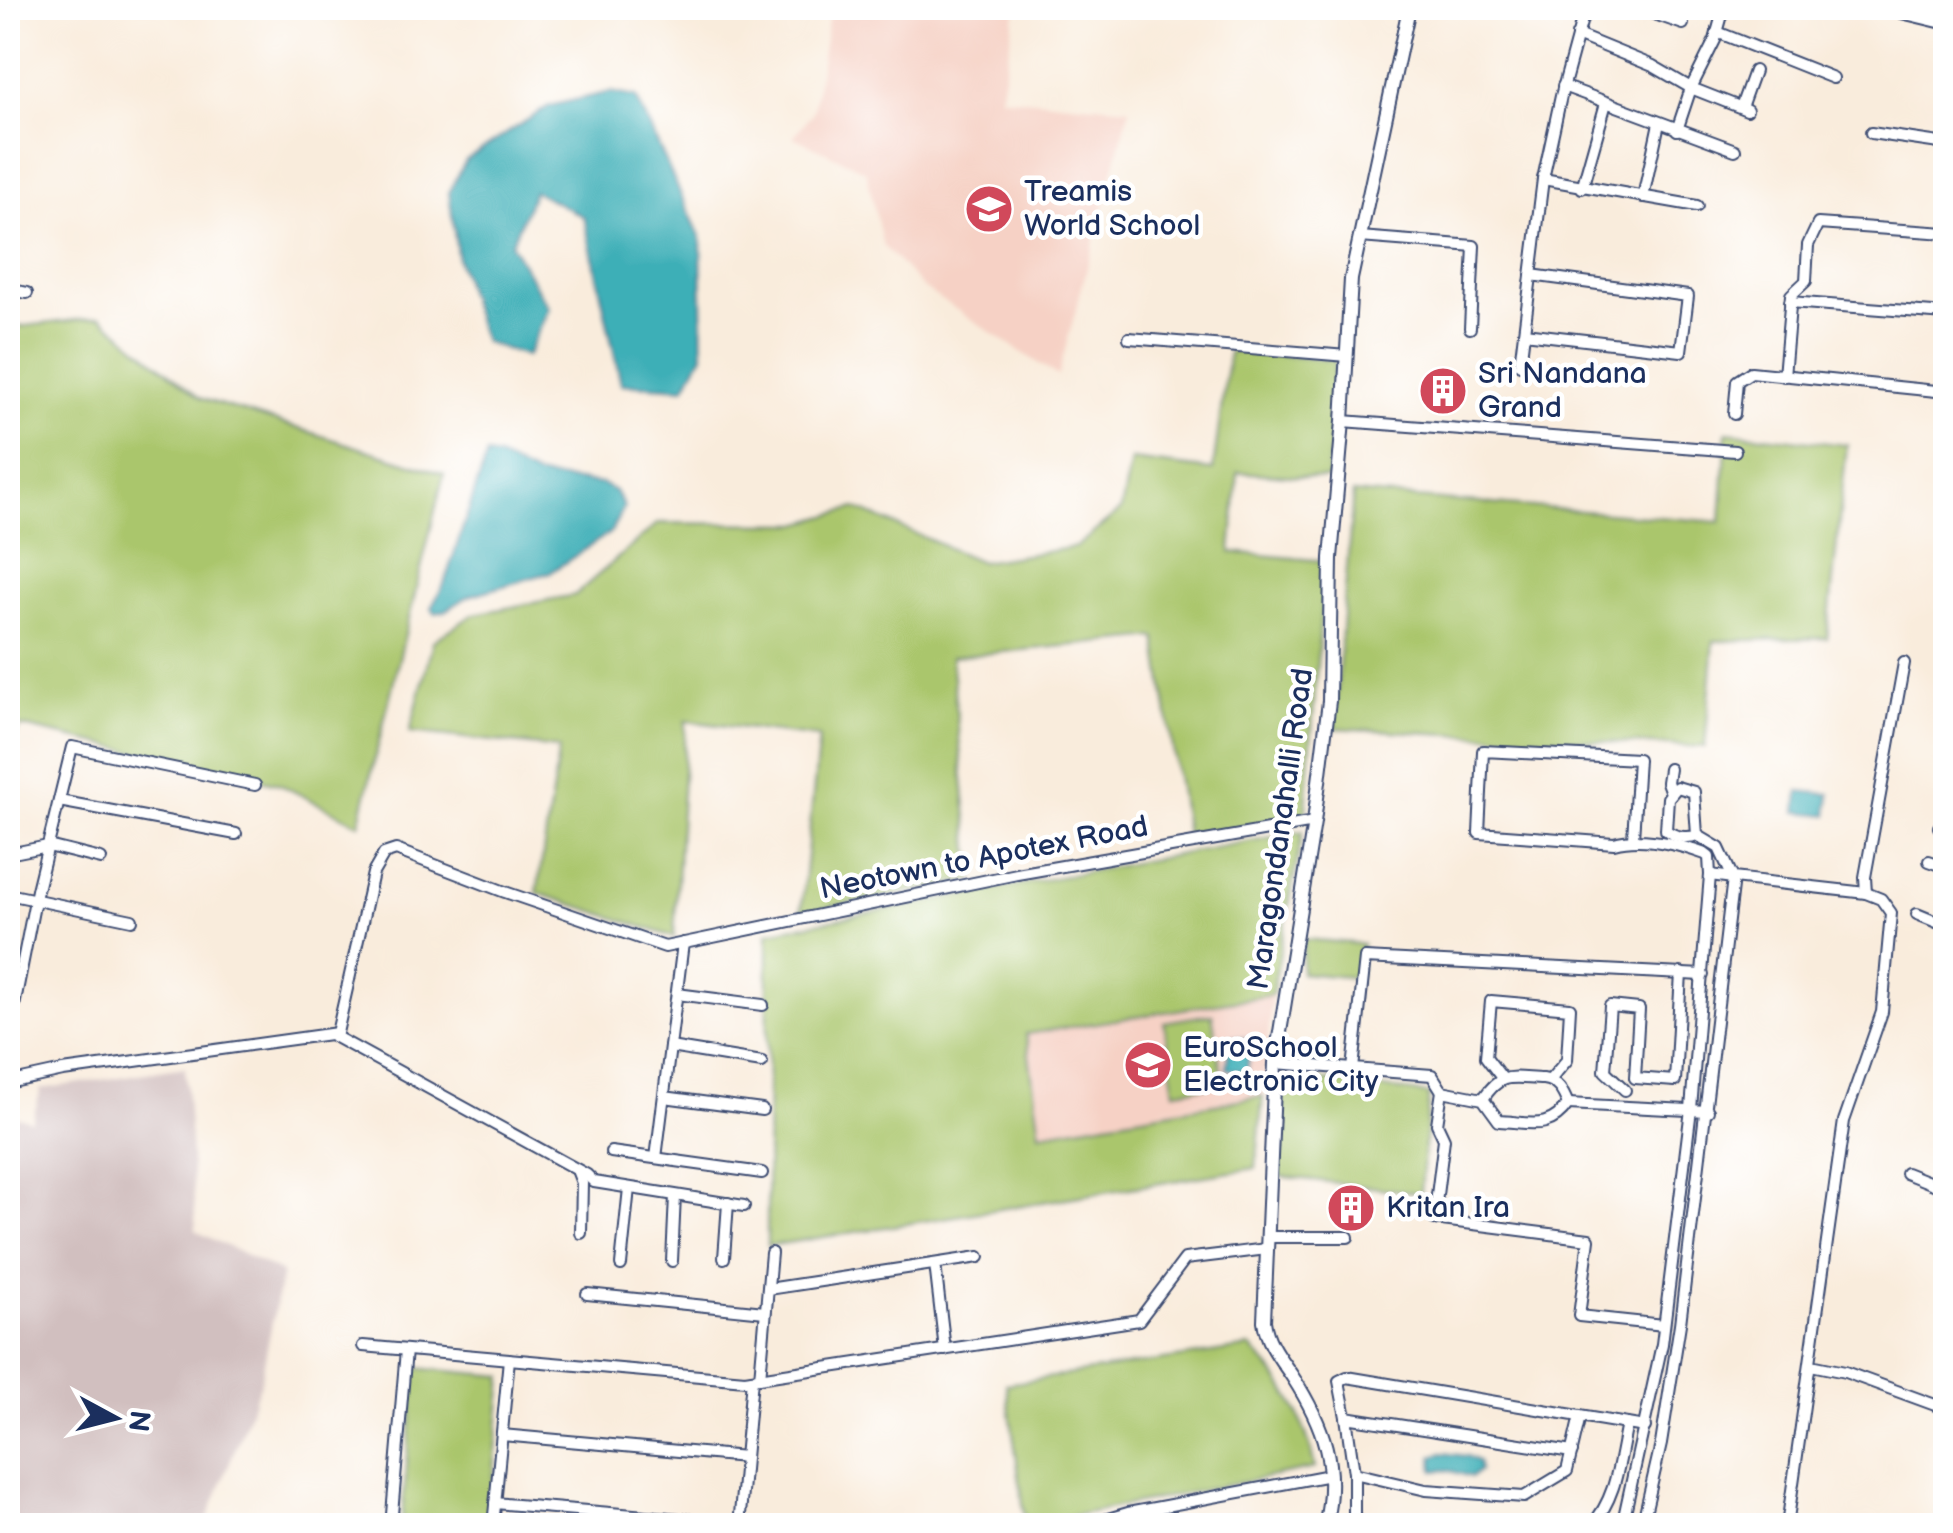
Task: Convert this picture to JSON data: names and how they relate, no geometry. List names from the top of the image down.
{
  "streets": {
    "street": ["Maragondanahalli Road", "Neotown to Apotex Road"]
  },
  "crossings": [
    ["Maragondanahalli Road", "Neotown to Apotex Road"]
  ],
  "places": {
    "school or university": ["Treamis World School", "EuroSchool Electronic City"],
    "building": ["Sri Nandana Grand", "Kritan Ira"]
  },
  "north": "right"
}
